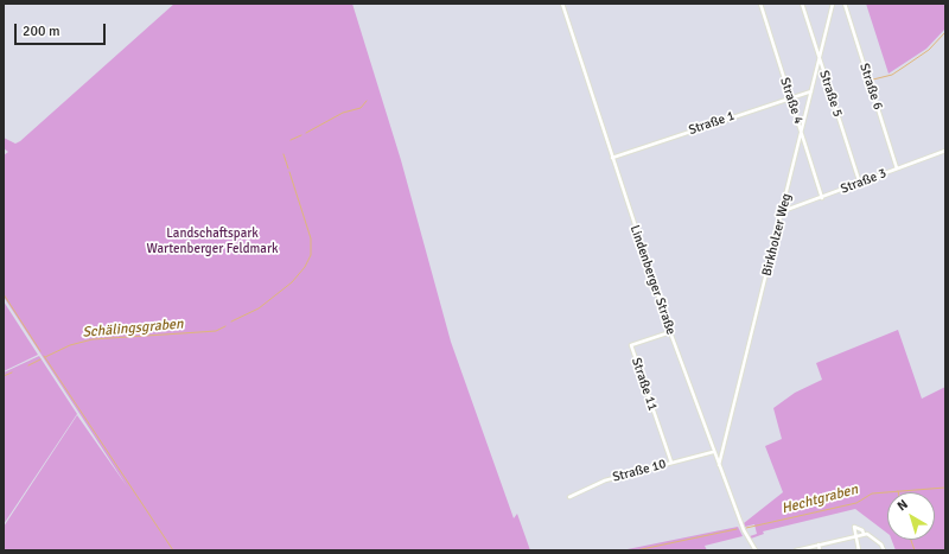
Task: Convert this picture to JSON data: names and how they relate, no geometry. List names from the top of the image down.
{
  "streets": {
    "street": [
      "Straße 6",
      "Straße 5",
      "Straße 4",
      "Straße 1",
      "Straße 3",
      "Birkholzer Weg",
      "Lindenberger Straße",
      "Straße 11",
      "Straße 10"
    ]
  },
  "crossings": [
    ["Straße 6", "Straße 3"],
    ["Straße 5", "Straße 3"],
    ["Straße 5", "Birkholzer Weg"],
    ["Straße 4", "Straße 1"],
    ["Straße 4", "Straße 3"],
    ["Straße 4", "Birkholzer Weg"],
    ["Straße 1", "Birkholzer Weg"],
    ["Straße 1", "Lindenberger Straße"],
    ["Straße 3", "Birkholzer Weg"],
    ["Birkholzer Weg", "Lindenberger Straße"],
    ["Birkholzer Weg", "Straße 10"],
    ["Lindenberger Straße", "Straße 11"],
    ["Lindenberger Straße", "Straße 10"],
    ["Straße 11", "Straße 10"]
  ],
  "water": ["Schälingsgraben", "Hechtgraben"],
  "parks": ["Landschaftspark Wartenberger Feldmark"],
  "scale_bar": "200 m",
  "north": "top left"
}
